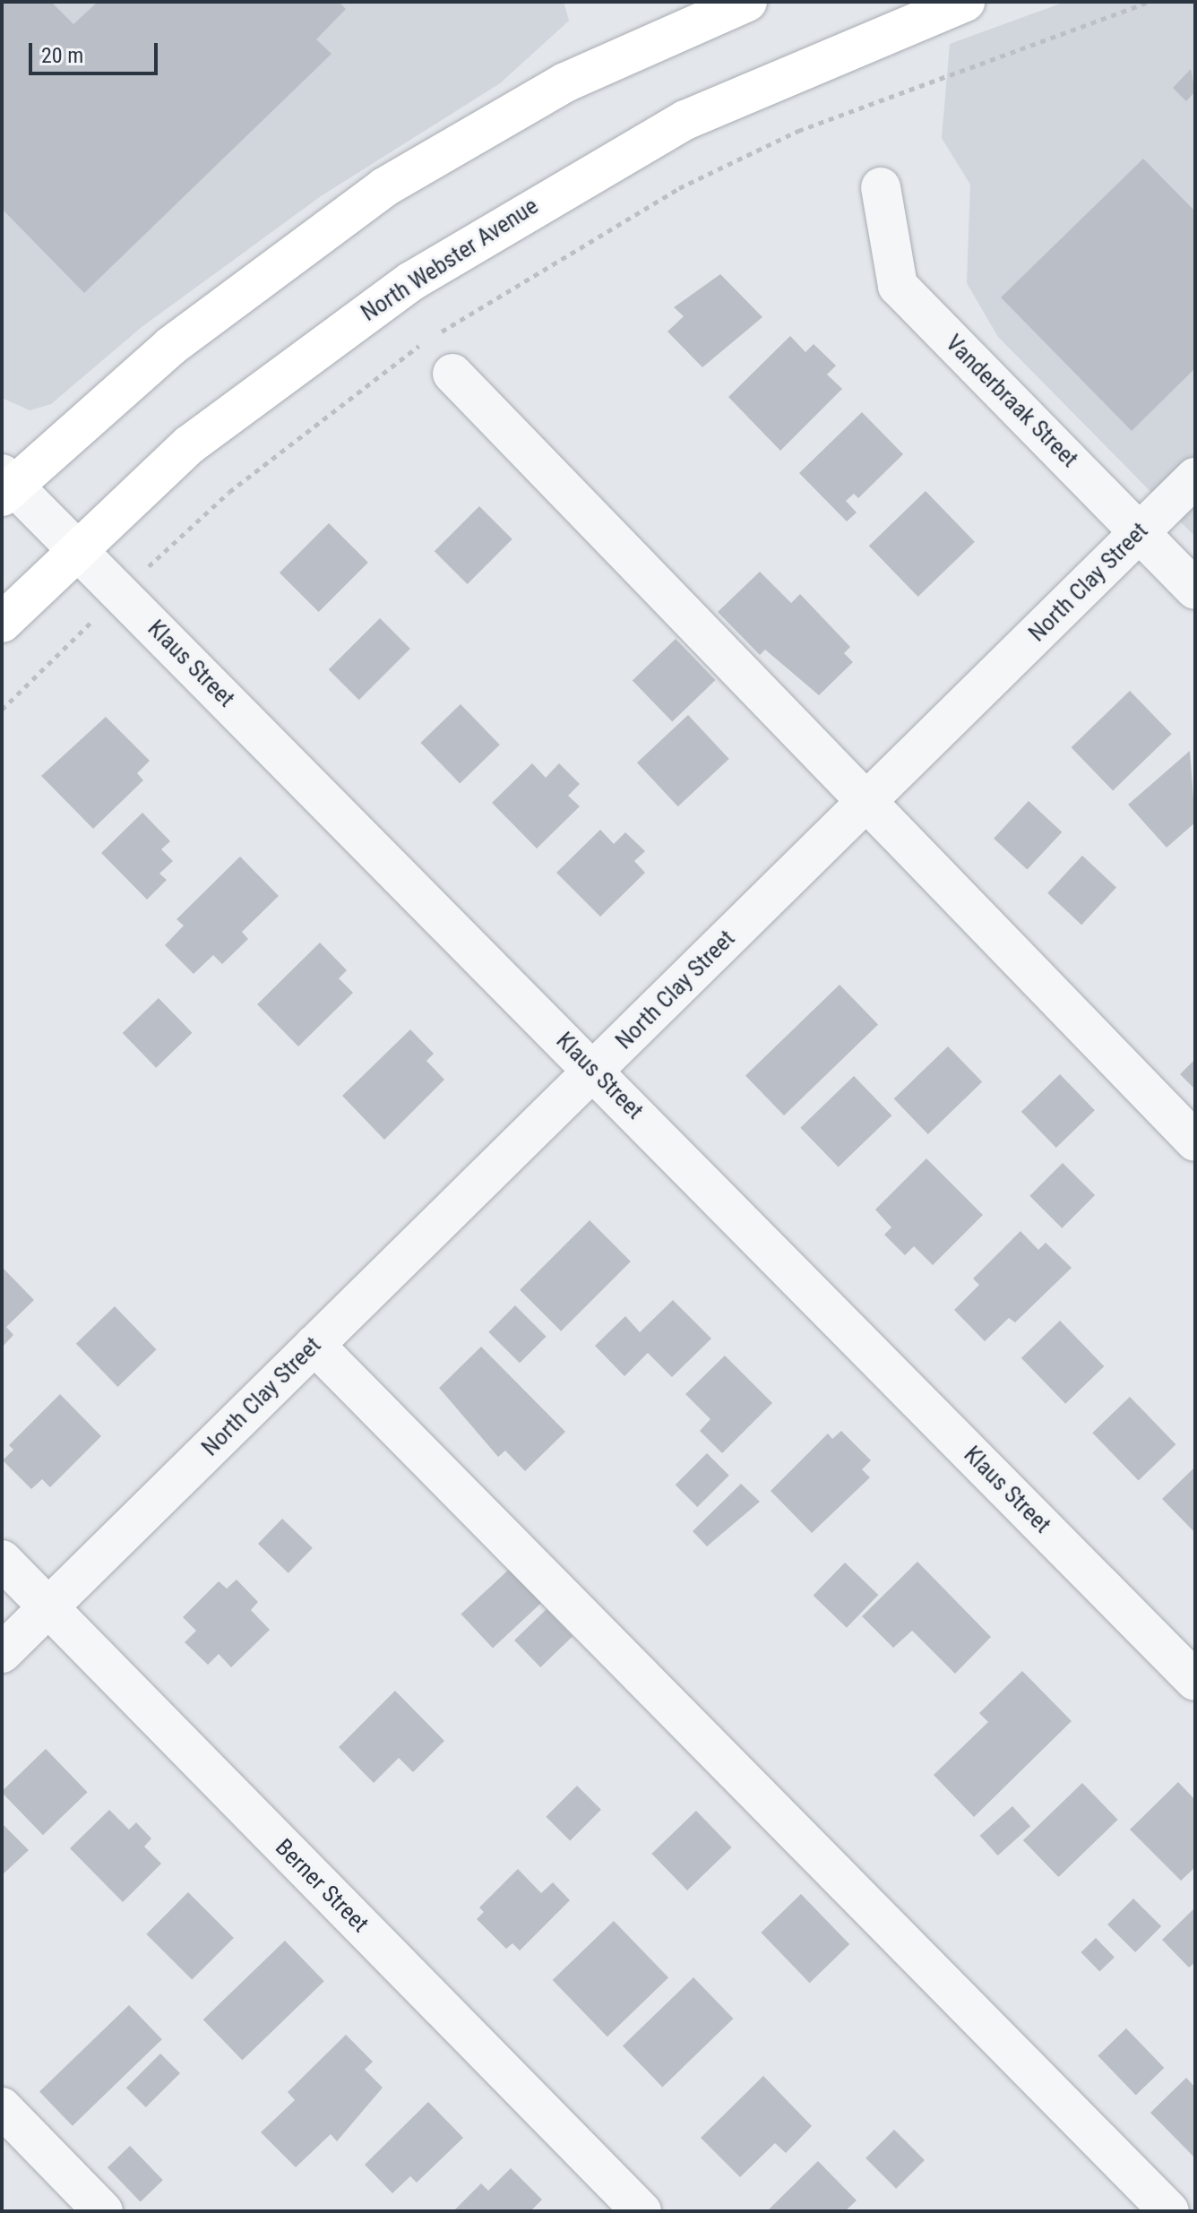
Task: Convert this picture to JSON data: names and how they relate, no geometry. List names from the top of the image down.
{
  "streets": {
    "main road": ["North Webster Avenue"],
    "street": [
      "Vanderbraak Street",
      "North Clay Street",
      "Klaus Street",
      "Berner Street"
    ]
  },
  "crossings": [
    ["North Webster Avenue", "Klaus Street"],
    ["Vanderbraak Street", "North Clay Street"],
    ["North Clay Street", "Klaus Street"],
    ["North Clay Street", "Berner Street"]
  ],
  "scale_bar": "20 m"
}
